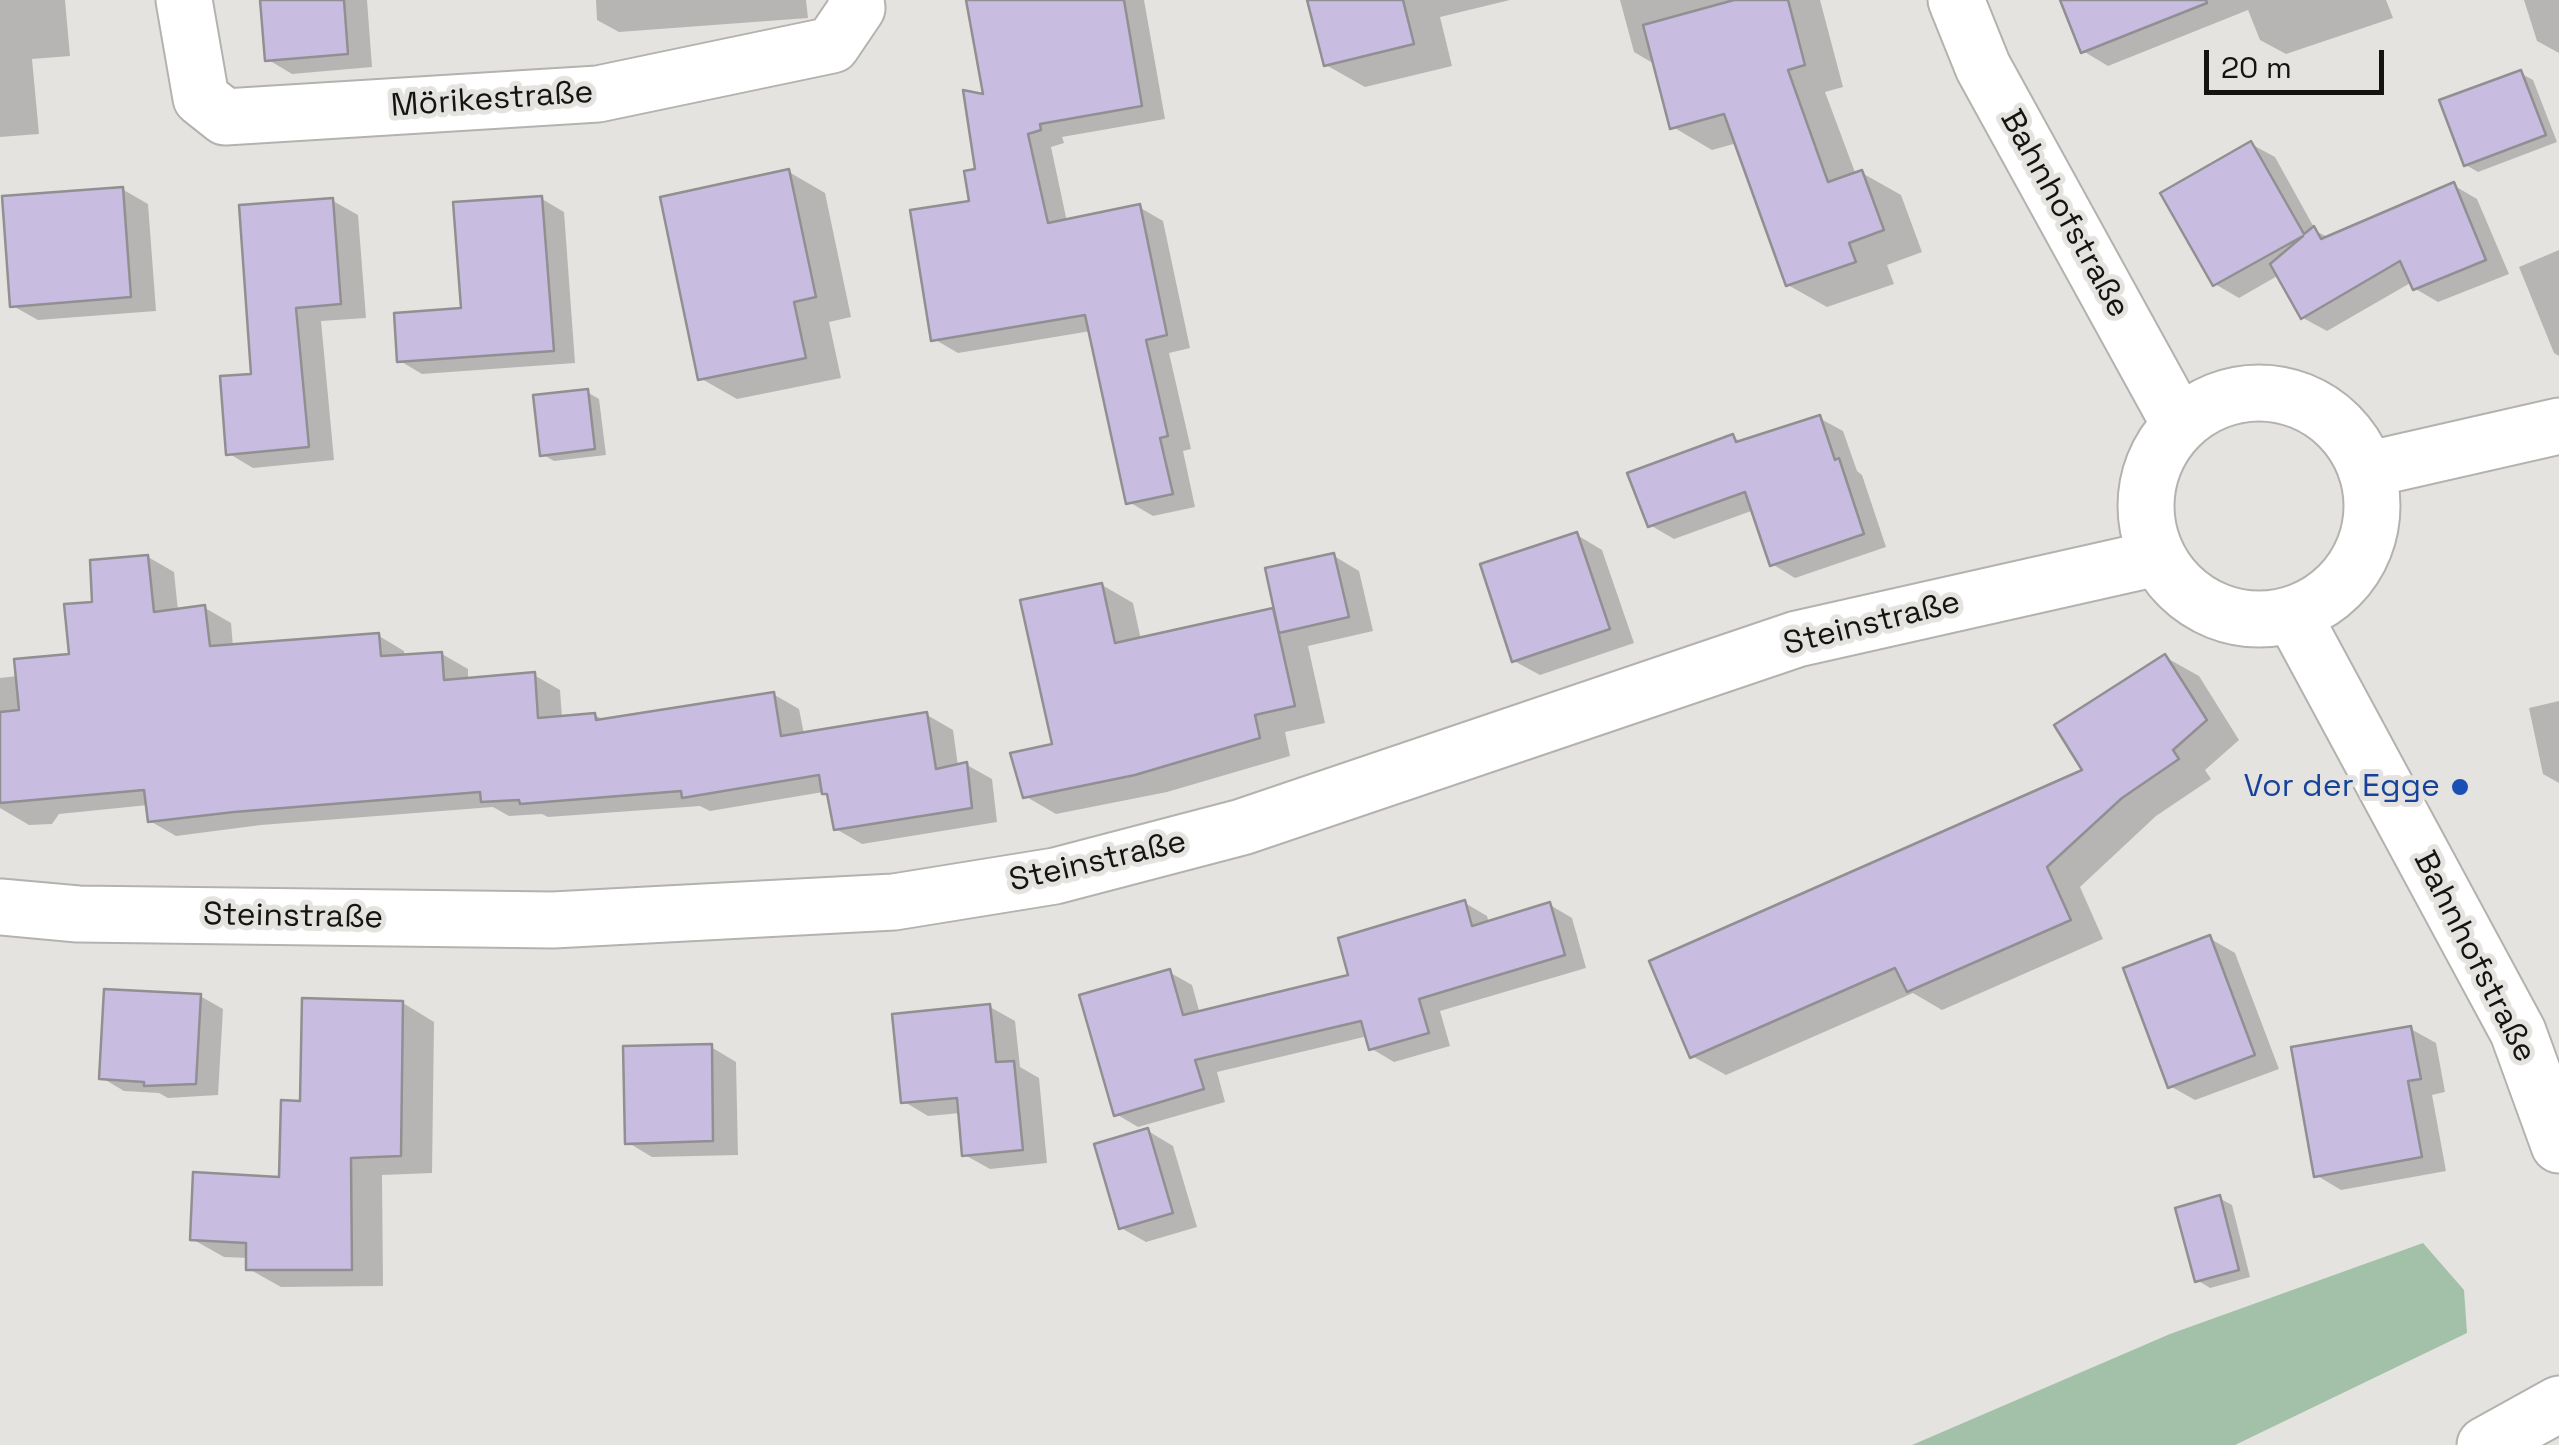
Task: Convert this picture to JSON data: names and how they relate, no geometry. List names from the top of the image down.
{
  "streets": {
    "main road": ["Mörikestraße", "Bahnhofstraße", "Steinstraße"]
  },
  "crossings": [
    ["Bahnhofstraße", "Steinstraße"]
  ],
  "places": ["Vor der Egge"],
  "scale_bar": "20 m"
}
